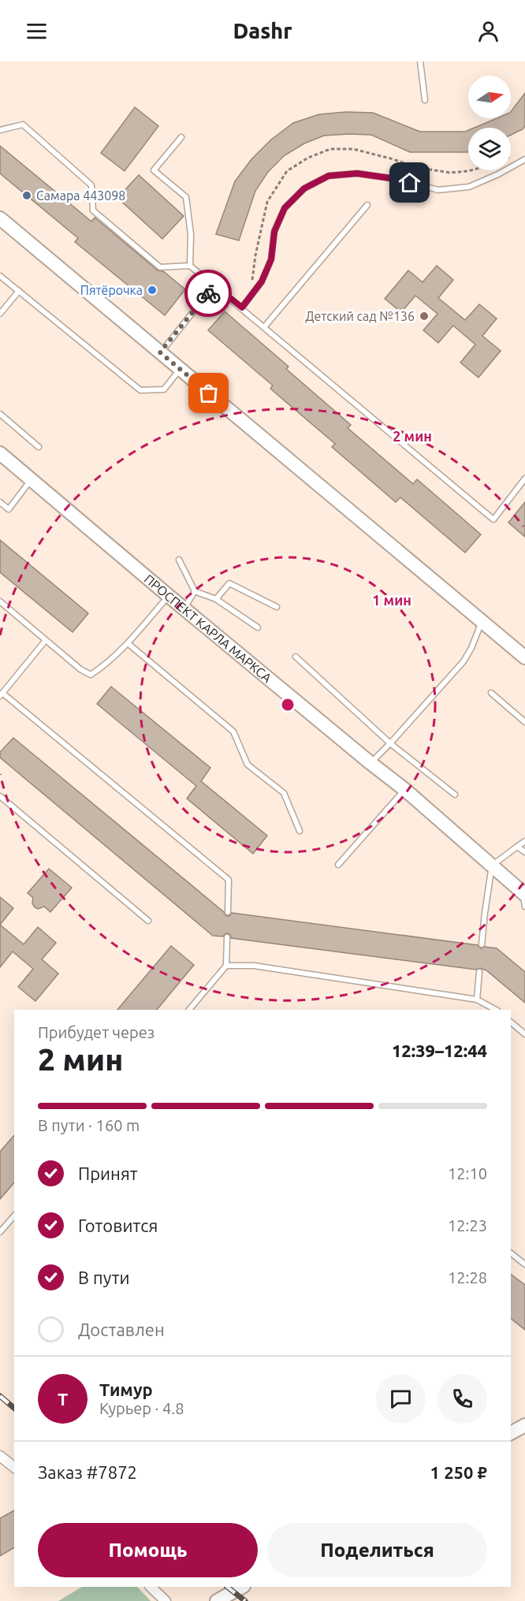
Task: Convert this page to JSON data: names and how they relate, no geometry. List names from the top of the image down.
{
  "streets": {
    "main road": ["ПРОСПЕКТ КАРЛА МАРКСА"]
  },
  "places": ["Самара 443098", "Пятёрочка", "Детский сад №136"],
  "north": "right",
  "page": {
    "header": "Dashr",
    "heading": ["2 мин", "Прибудет через", "12:39–12:44"],
    "panel": [
      "Тимур",
      "Курьер · 4.8",
      "Заказ #7872",
      "1 250 ₽"
    ],
    "bar": "В пути · 160 m",
    "list": [
      ["Принят", "12:10"],
      ["Готовится", "12:23"],
      ["В пути", "12:28"],
      "Доставлен"
    ],
    "round": "Т",
    "buttons": ["Помощь", "Поделиться"]
  },
  "rings": ["2 мин", "1 мин"]
}
